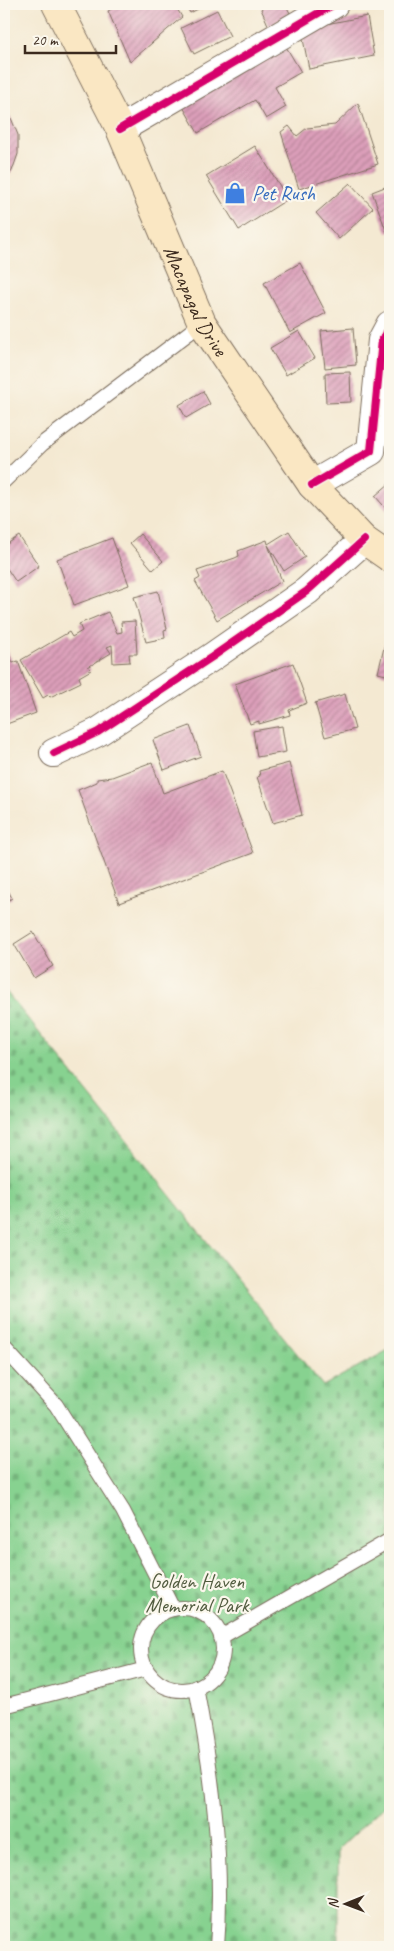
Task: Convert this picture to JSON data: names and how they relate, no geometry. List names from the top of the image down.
{
  "streets": {
    "main road": ["Macapagal Drive"]
  },
  "parks": ["Golden Haven Memorial Park"],
  "places": {
    "shop": ["Pet Rush"]
  },
  "scale_bar": "20 m",
  "north": "left"
}
